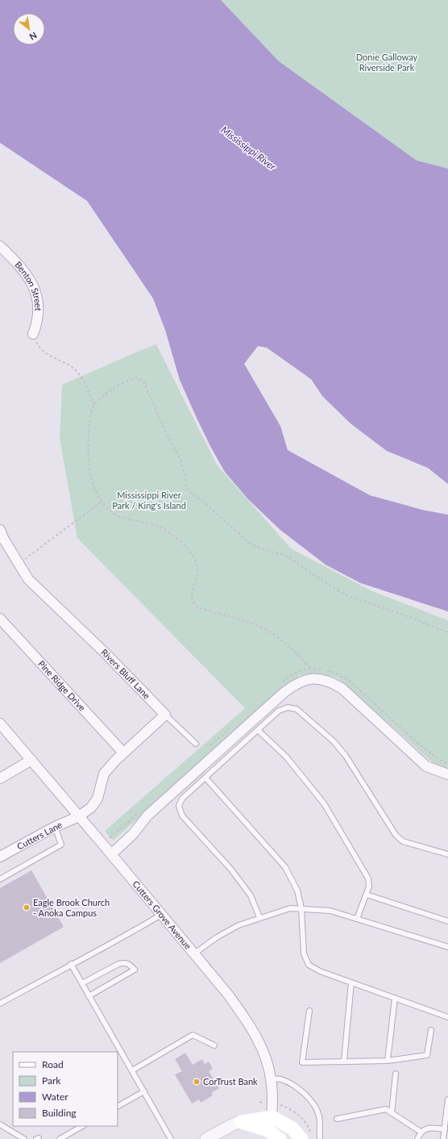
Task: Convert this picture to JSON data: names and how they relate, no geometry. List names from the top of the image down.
{
  "streets": {
    "street": [
      "Benton Street",
      "Rivers Bluff Lane",
      "Pine Ridge Drive",
      "Cutters Lane",
      "Cutters Grove Avenue"
    ]
  },
  "crossings": [
    ["Cutters Lane", "Cutters Grove Avenue"]
  ],
  "water": ["Mississippi River"],
  "parks": ["Donie Galloway Riverside Park", "Mississippi River Park / King's Island"],
  "places": ["Eagle Brook Church - Anoka Campus", "CorTrust Bank"],
  "legend": [
    "Road",
    "Park",
    "Water",
    "Building"
  ],
  "north": "bottom right"
}
